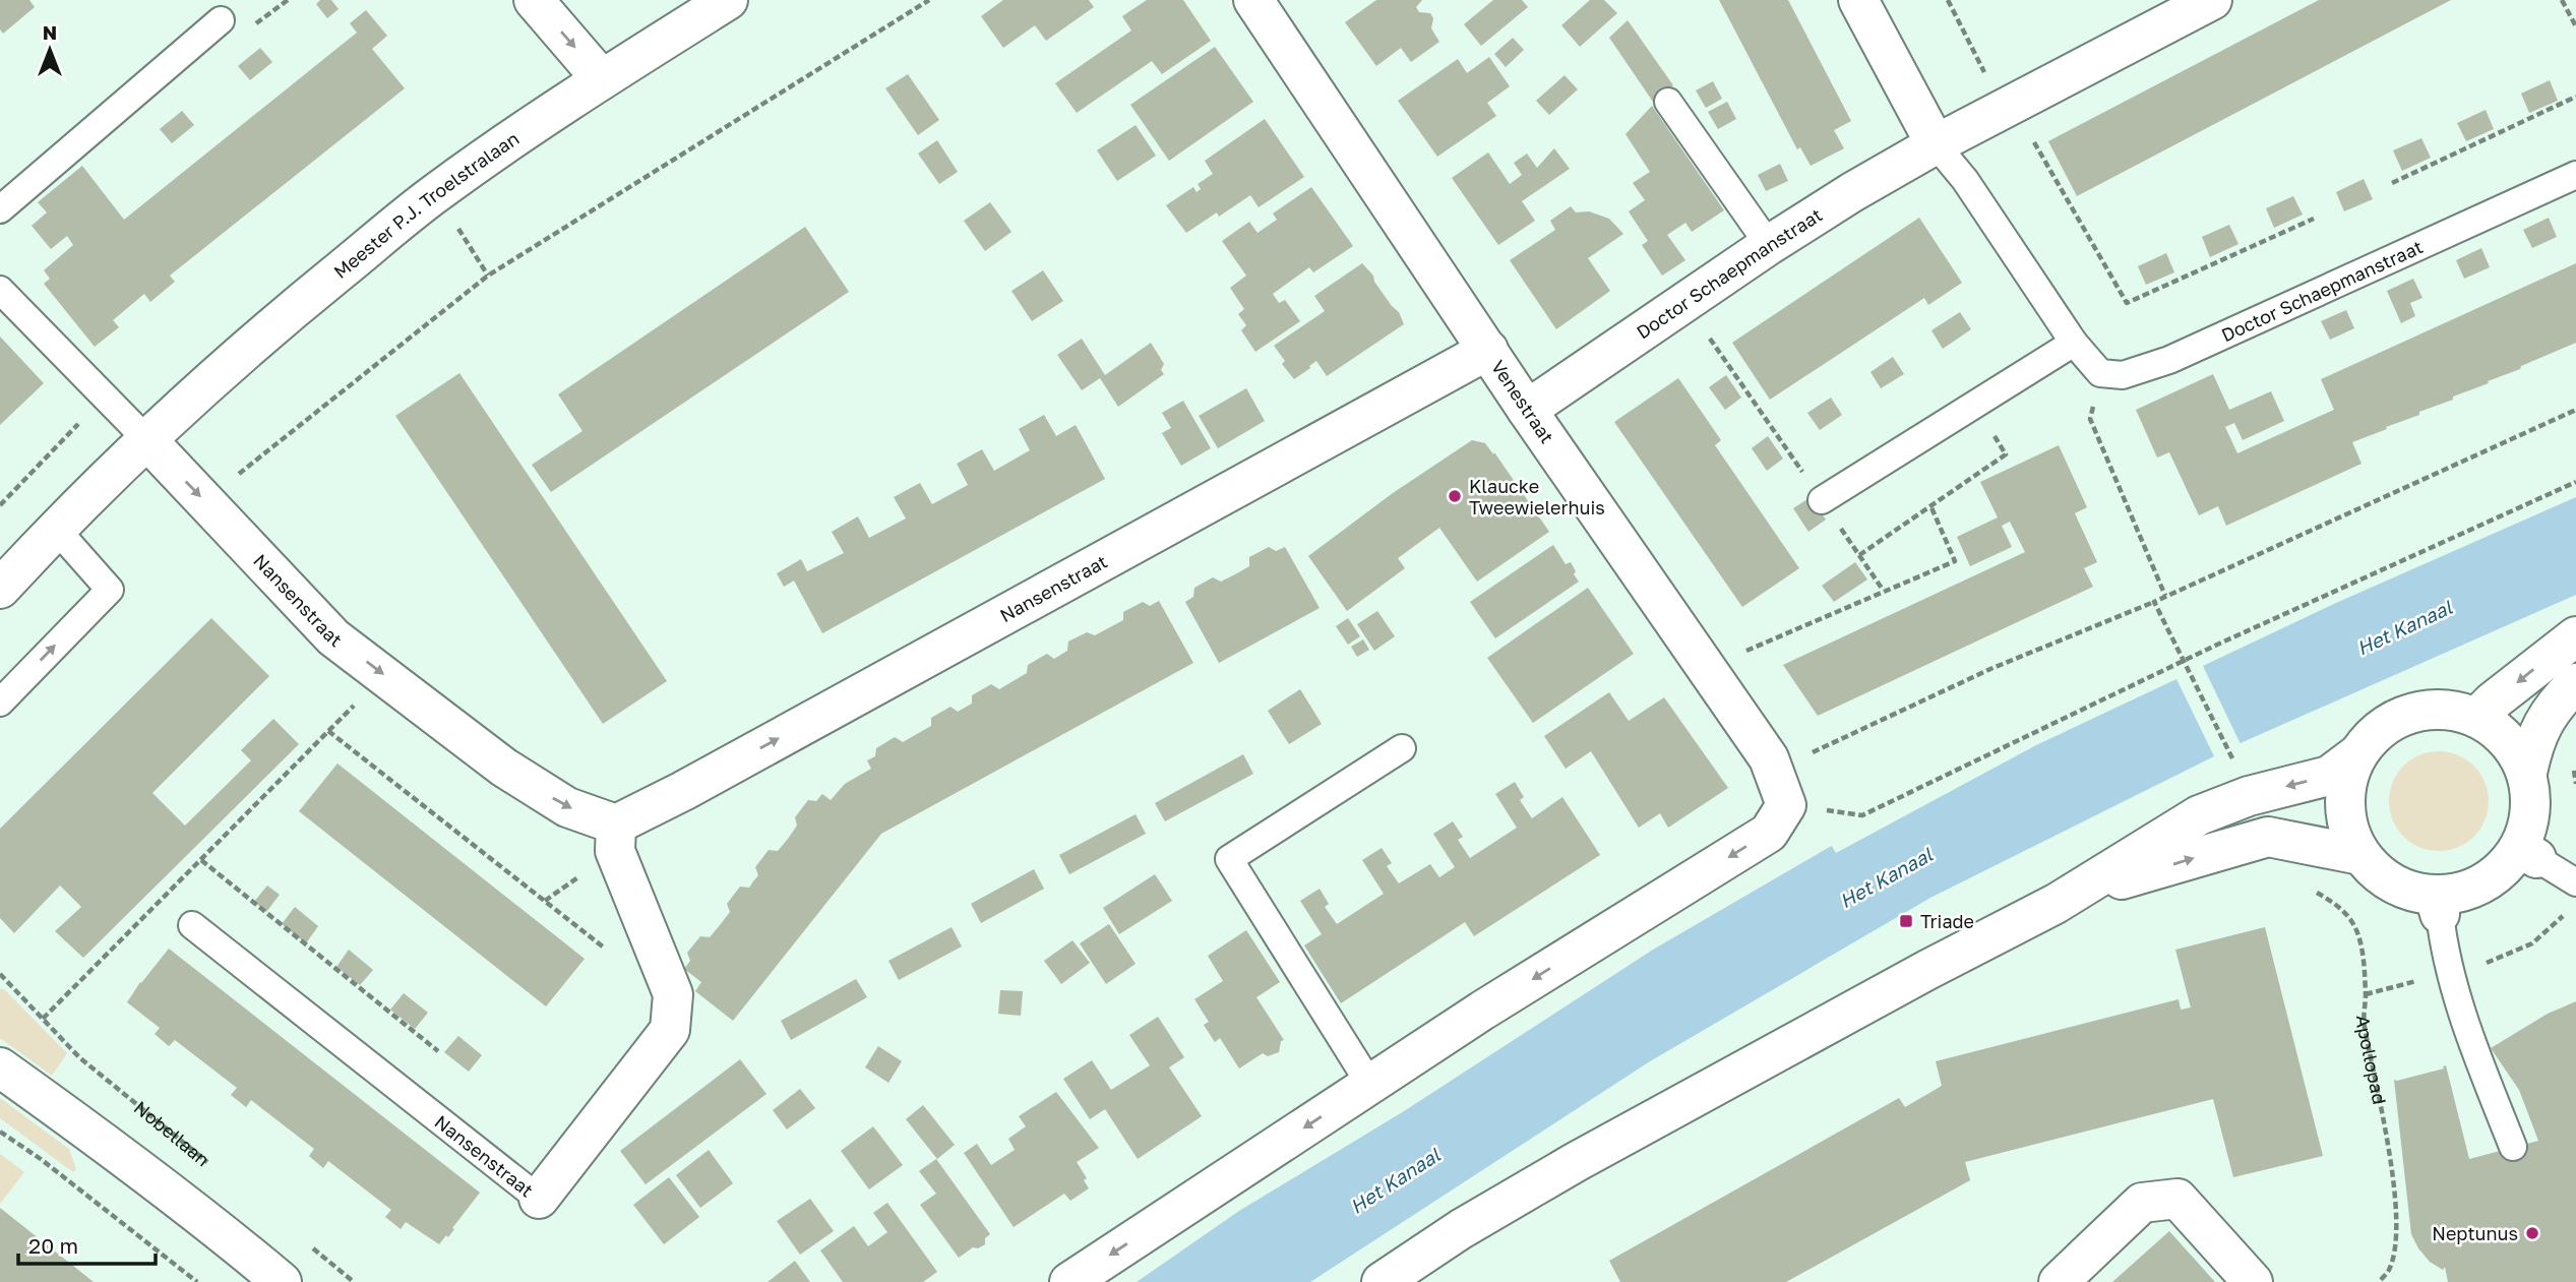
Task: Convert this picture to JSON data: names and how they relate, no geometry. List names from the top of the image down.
{
  "streets": {
    "street": [
      "Meester P.J. Troelstralaan",
      "Doctor Schaepmanstraat",
      "Venestraat",
      "Nansenstraat"
    ],
    "path": ["Apollopad", "Nobellaan"]
  },
  "crossings": [
    ["Meester P.J. Troelstralaan", "Nansenstraat"],
    ["Doctor Schaepmanstraat", "Venestraat"],
    ["Venestraat", "Nansenstraat"]
  ],
  "one_way": ["Nansenstraat"],
  "water": ["Het Kanaal"],
  "places": {
    "other": ["Klaucke Tweewielerhuis", "Neptunus"],
    "transit": ["Triade"]
  },
  "scale_bar": "20 m",
  "north": "top"
}
